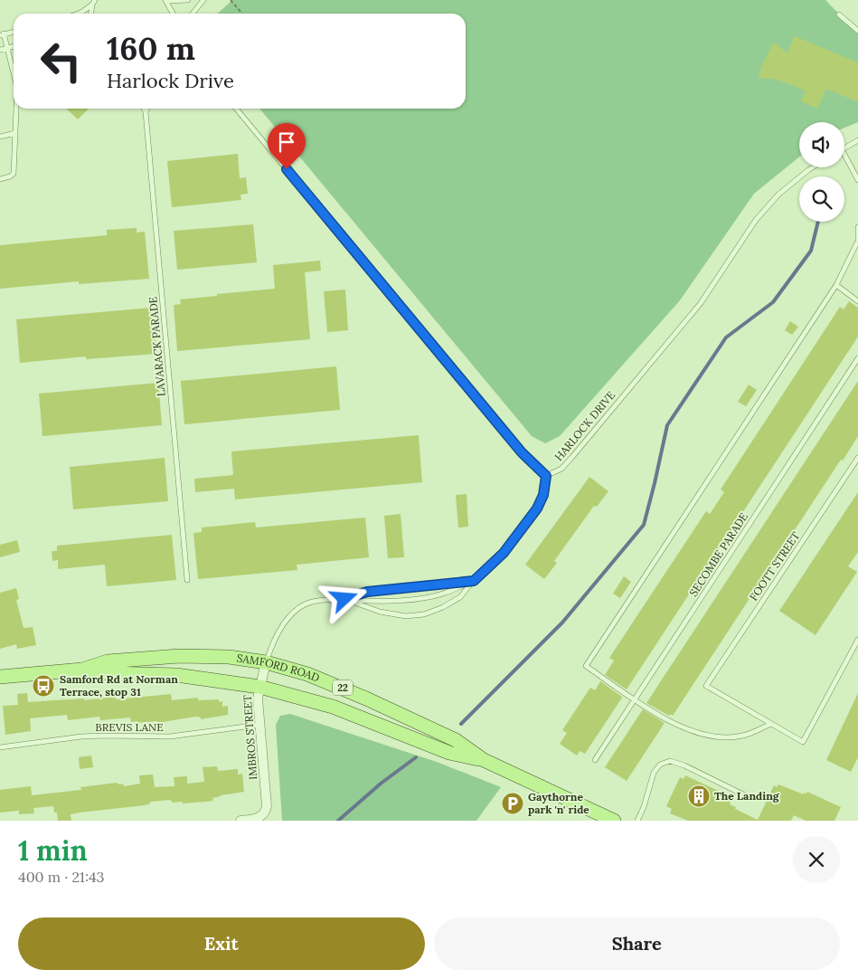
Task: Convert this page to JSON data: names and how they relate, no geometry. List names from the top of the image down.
{
  "streets": {
    "main road": ["SAMFORD ROAD", "22"],
    "street": ["IMBROS STREET"],
    "lane": [
      "LAVARACK PARADE",
      "HARLOCK DRIVE",
      "SECOMBE PARADE",
      "FOOTT STREET",
      "BREVIS LANE"
    ]
  },
  "crossings": [
    ["SAMFORD ROAD", "IMBROS STREET"],
    ["BREVIS LANE", "IMBROS STREET"]
  ],
  "places": {
    "bus stop": ["Samford Rd at Norman Terrace, stop 31"],
    "building": ["The Landing"],
    "parking": ["Gaythorne park 'n' ride"]
  },
  "page": {
    "turn": ["160 m", "Harlock Drive"],
    "heading": ["1 min", "400 m · 21:43"],
    "buttons": ["Exit", "Share"]
  }
}
